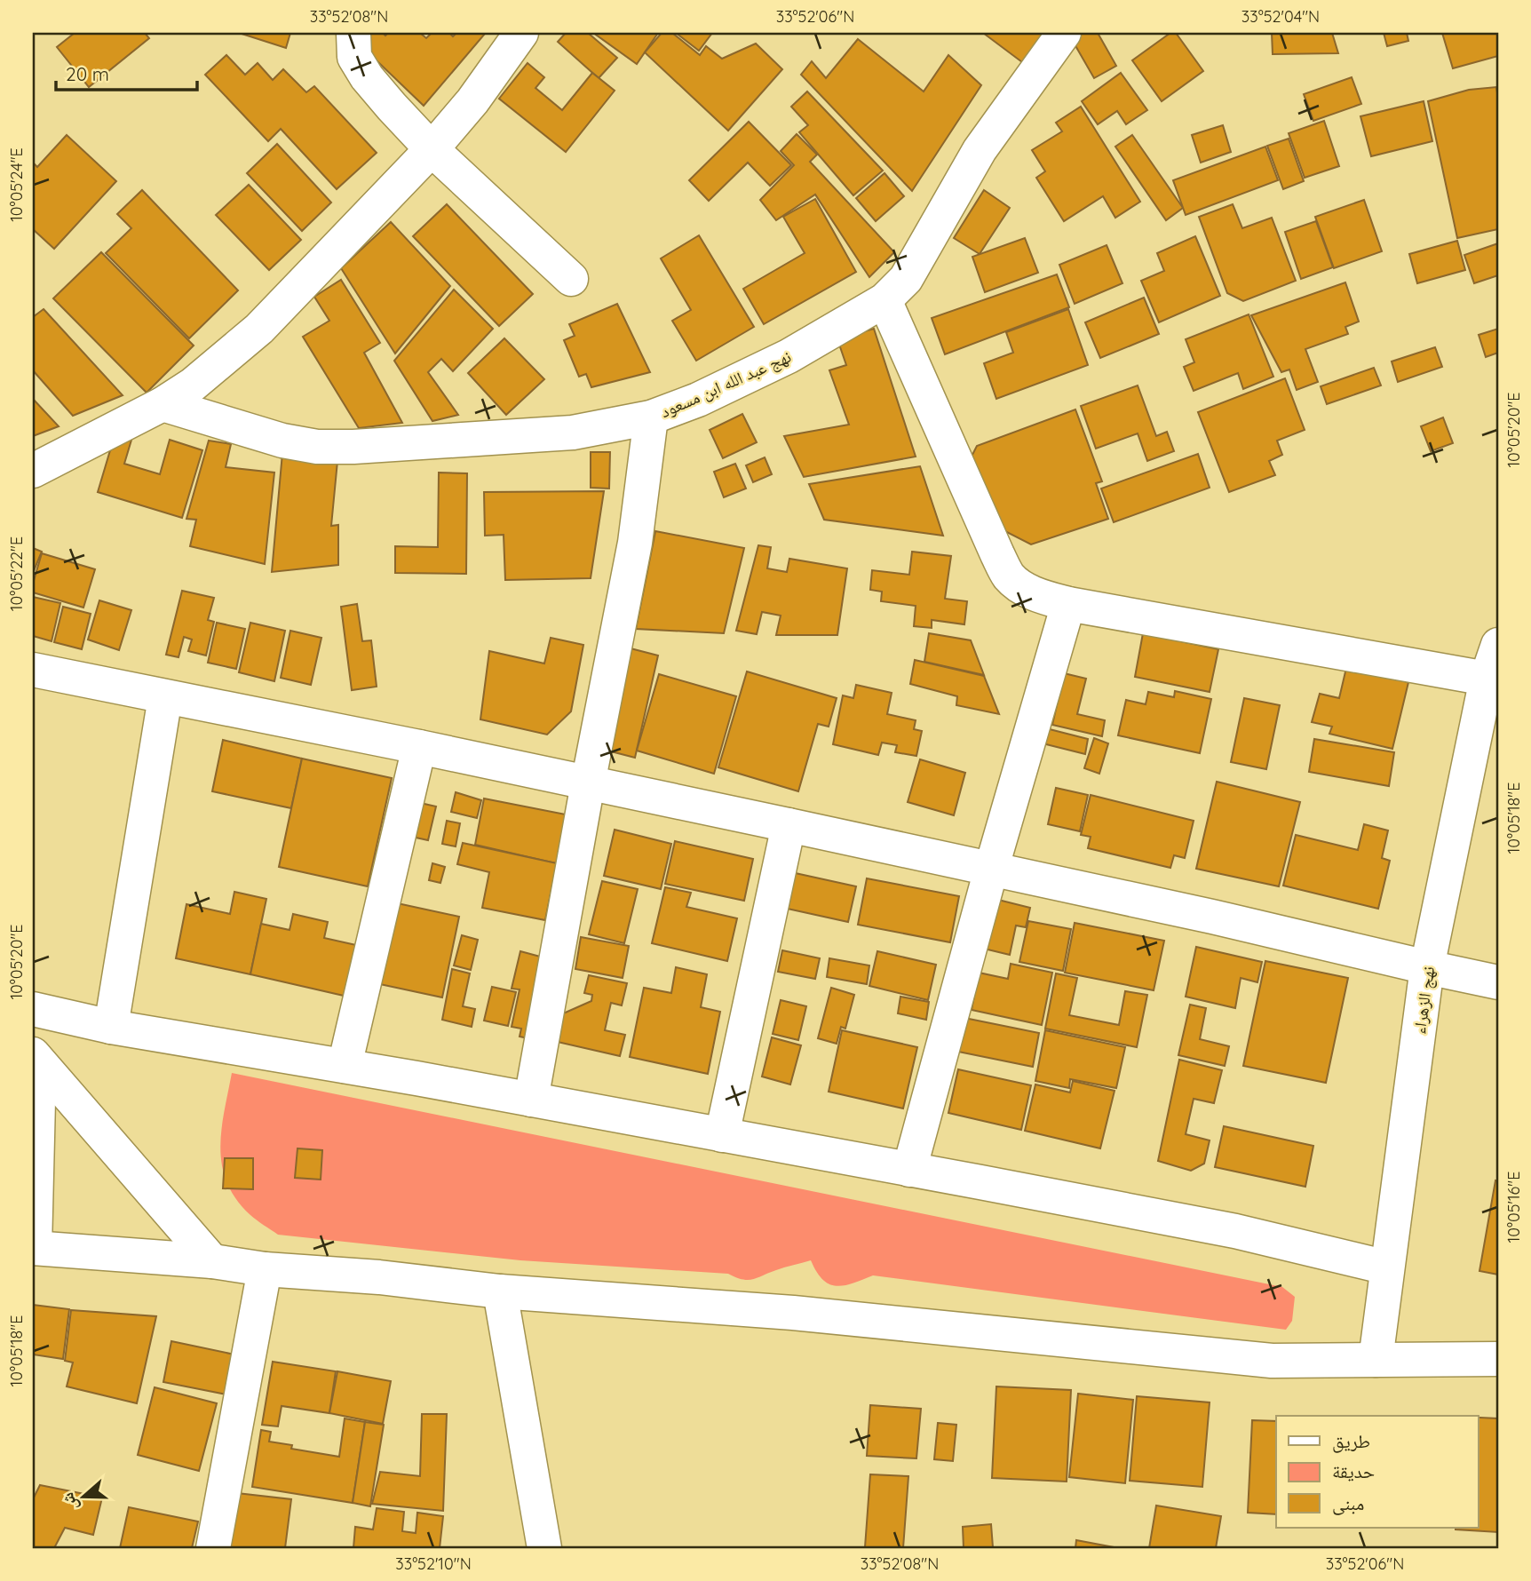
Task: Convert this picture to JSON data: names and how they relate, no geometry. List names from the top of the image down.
{
  "streets": {
    "street": ["نهج عبد الله ابن مسعود", "نهج الزهراء"]
  },
  "legend": ["طريق", "حديقة", "مبنى"],
  "scale_bar": "20 m",
  "north": "left",
  "coordinates": [
    "33°52'08\"N",
    "33°52'06\"N",
    "33°52'04\"N",
    "10°05'24\"E",
    "10°05'20\"E",
    "10°05'22\"E",
    "10°05'18\"E",
    "10°05'16\"E",
    "33°52'10\"N"
  ]
}
